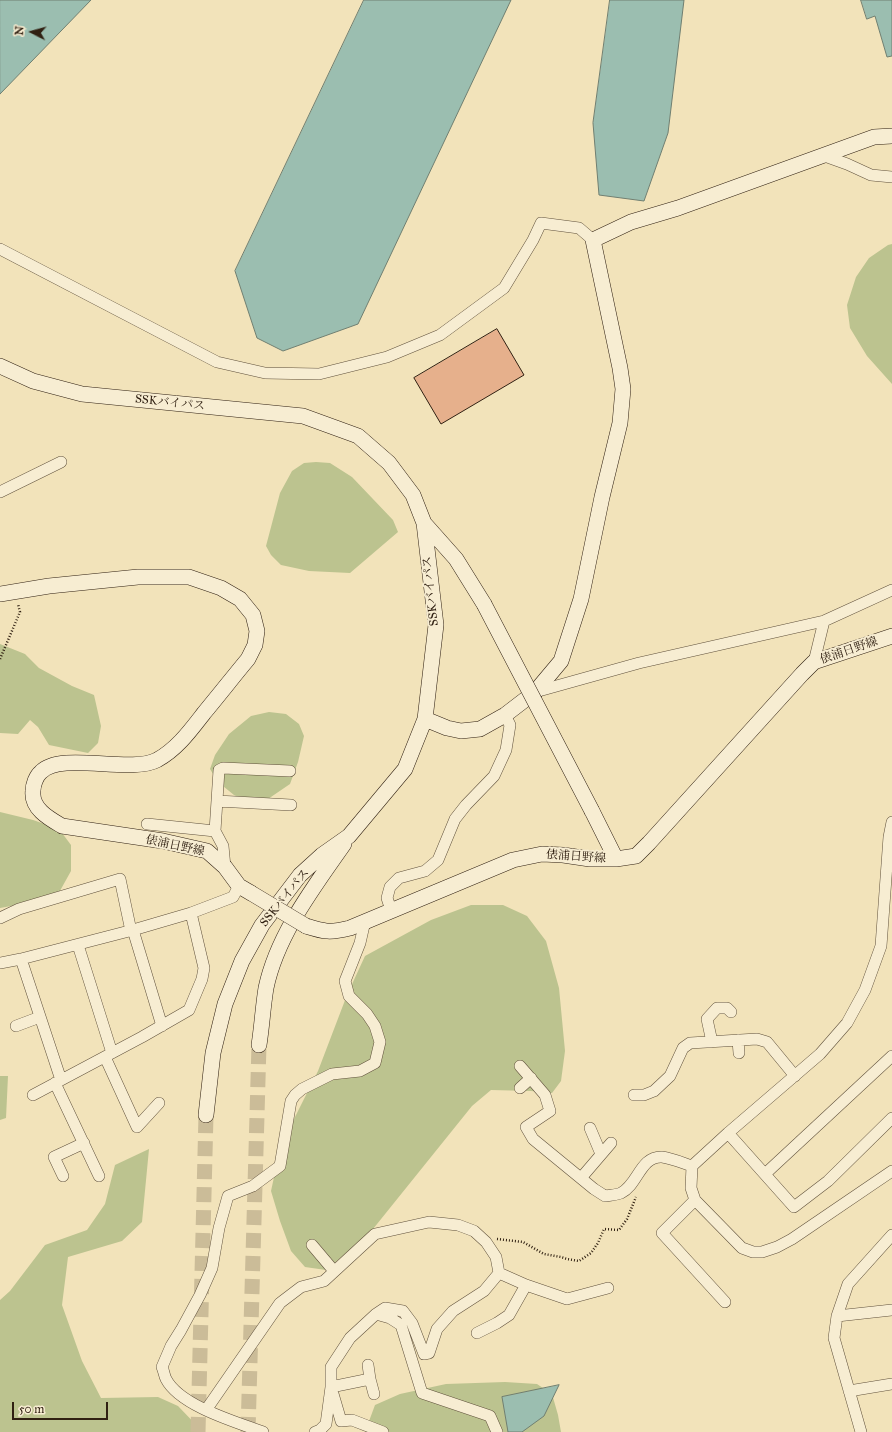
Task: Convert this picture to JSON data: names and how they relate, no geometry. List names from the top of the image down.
{
  "streets": {
    "street": ["SSKバイパス", "俵浦日野線"]
  },
  "scale_bar": "50 m",
  "north": "left"
}
